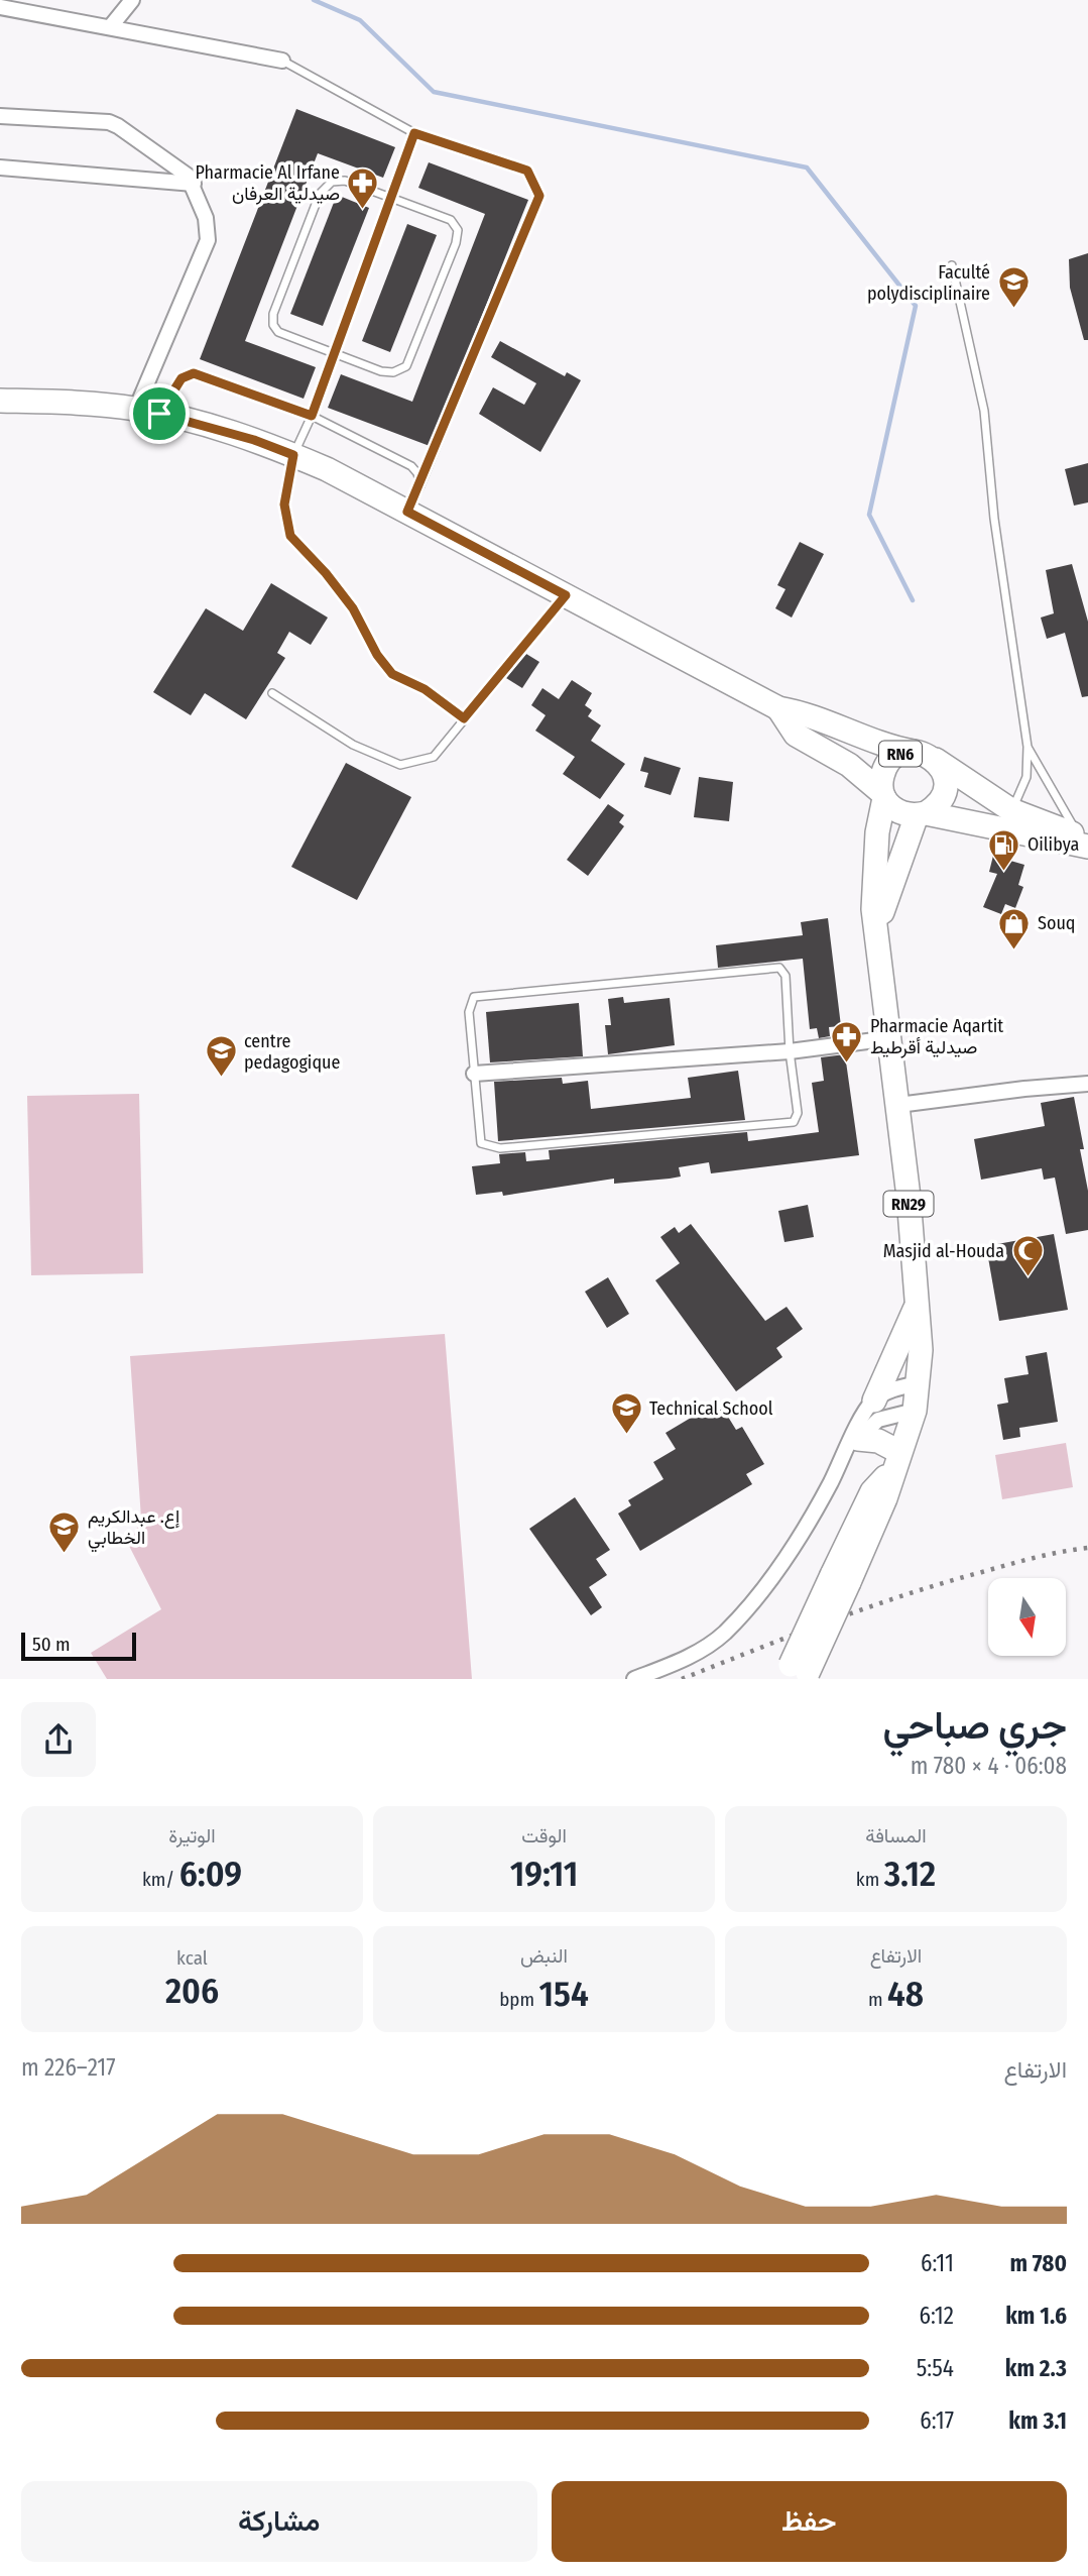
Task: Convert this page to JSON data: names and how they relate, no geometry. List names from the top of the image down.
{
  "streets": {
    "main road": ["RN6", "RN29"]
  },
  "crossings": [
    ["RN6", "RN29"]
  ],
  "places": {
    "pharmacy": ["Pharmacie Al Irfane صيدلية العرفان", "Pharmacie Aqartit صيدلية أقرطيط"],
    "school or university": [
      "Faculté polydisciplinaire",
      "centre pedagogique",
      "Technical School",
      "إع. عبدالكريم الخطابي"
    ],
    "fuel station": ["Oilibya"],
    "shop": ["Souq"],
    "mosque": ["Masjid al-Houda"]
  },
  "scale_bar": "50 m",
  "north": "bottom",
  "page": {
    "scale": "50 m",
    "heading": ["جري صباحي", "06:08 · 4 × 780 m"],
    "stats": [
      ["المسافة", "3.12 km"],
      ["الوقت", "19:11"],
      ["الوتيرة", "6:09 /km"],
      ["الارتفاع", "48 m"],
      ["النبض", "154 bpm"],
      ["kcal", "206"]
    ],
    "chart": ["الارتفاع", "217–226 m"],
    "list": [
      {
        "name": "780 m",
        "note": "6:11"
      },
      {
        "name": "1.6 km",
        "note": "6:12"
      },
      {
        "name": "2.3 km",
        "note": "5:54"
      },
      {
        "name": "3.1 km",
        "note": "6:17"
      }
    ],
    "buttons": ["حفظ", "مشاركة"]
  }
}
